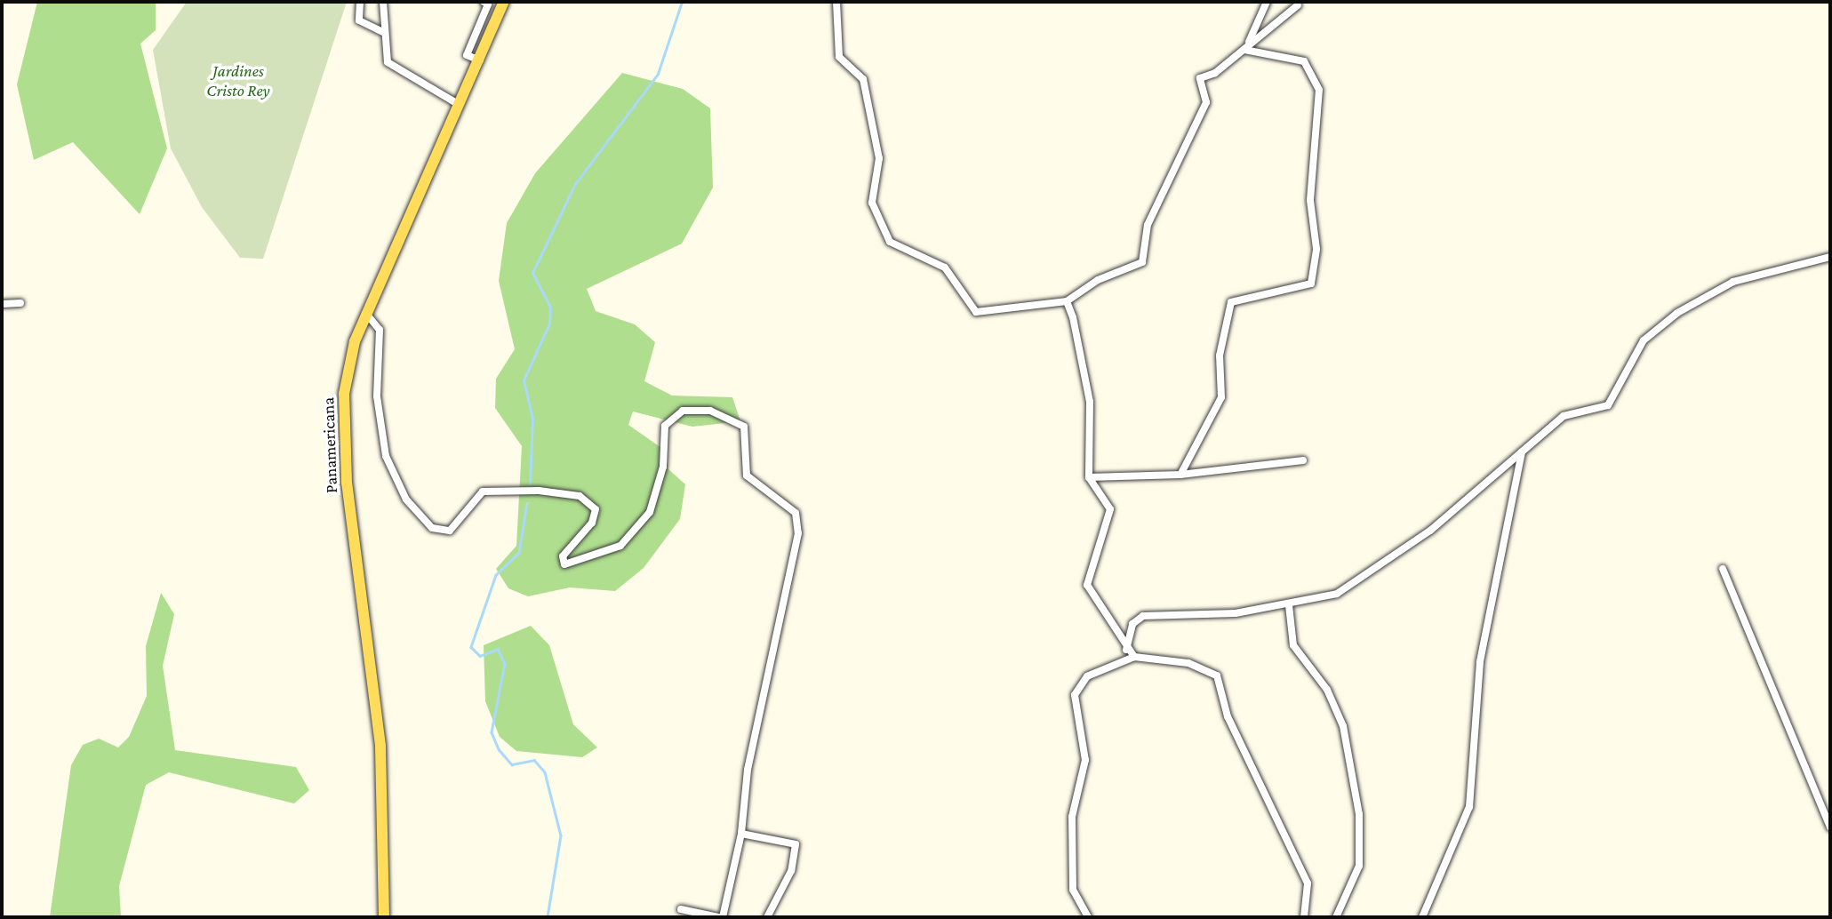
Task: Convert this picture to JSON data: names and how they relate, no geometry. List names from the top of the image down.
{
  "streets": {
    "main road": ["Panamericana"]
  },
  "parks": ["Jardines Cristo Rey"]
}
